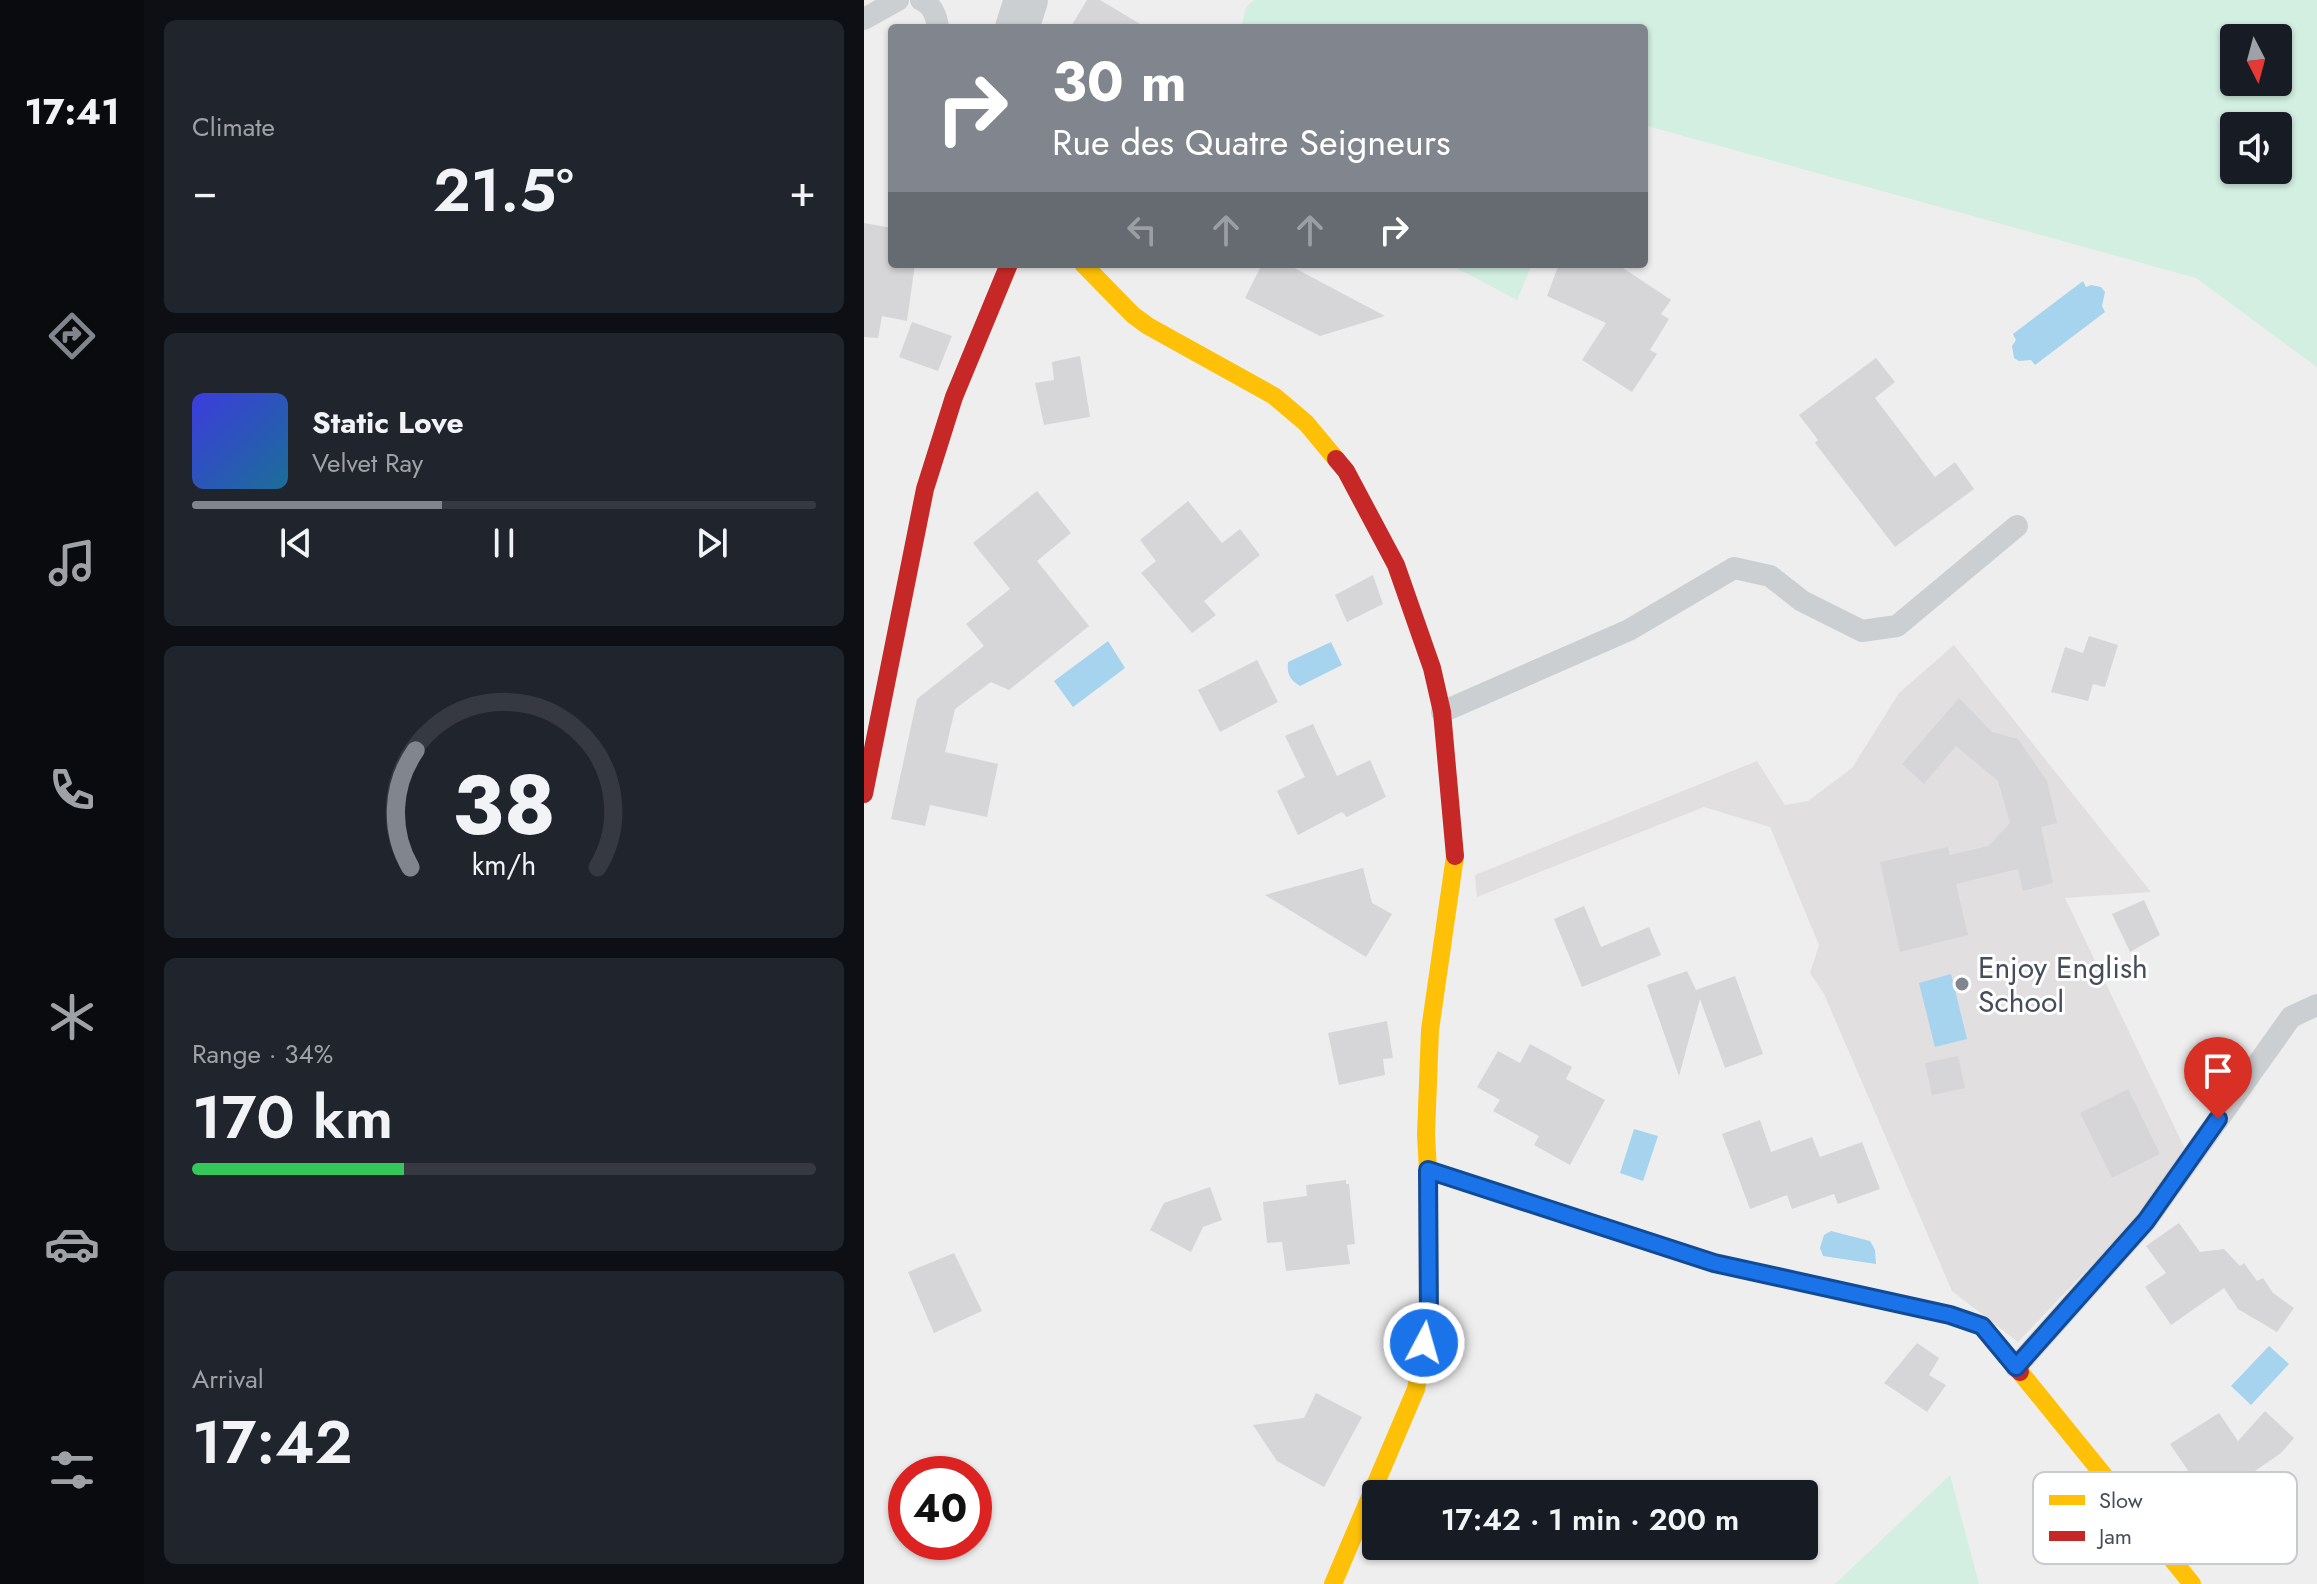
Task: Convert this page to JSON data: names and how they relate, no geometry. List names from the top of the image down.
{
  "places": ["Enjoy English School"],
  "legend": ["Slow", "Jam"],
  "north": "bottom",
  "page": {
    "tabs": "17:41",
    "tile": [
      "Climate",
      ["Range · 34%", "170 km"],
      ["Arrival", "17:42"]
    ],
    "turn": ["30 m", "Rue des Quatre Seigneurs"],
    "heat": ["−", "21.5°", "+"],
    "song": ["Static Love", "Velvet Ray"],
    "limit": "40",
    "trip": "17:42 · 1 min · 200 m",
    "gauge": ["38", "km/h"]
  }
}
